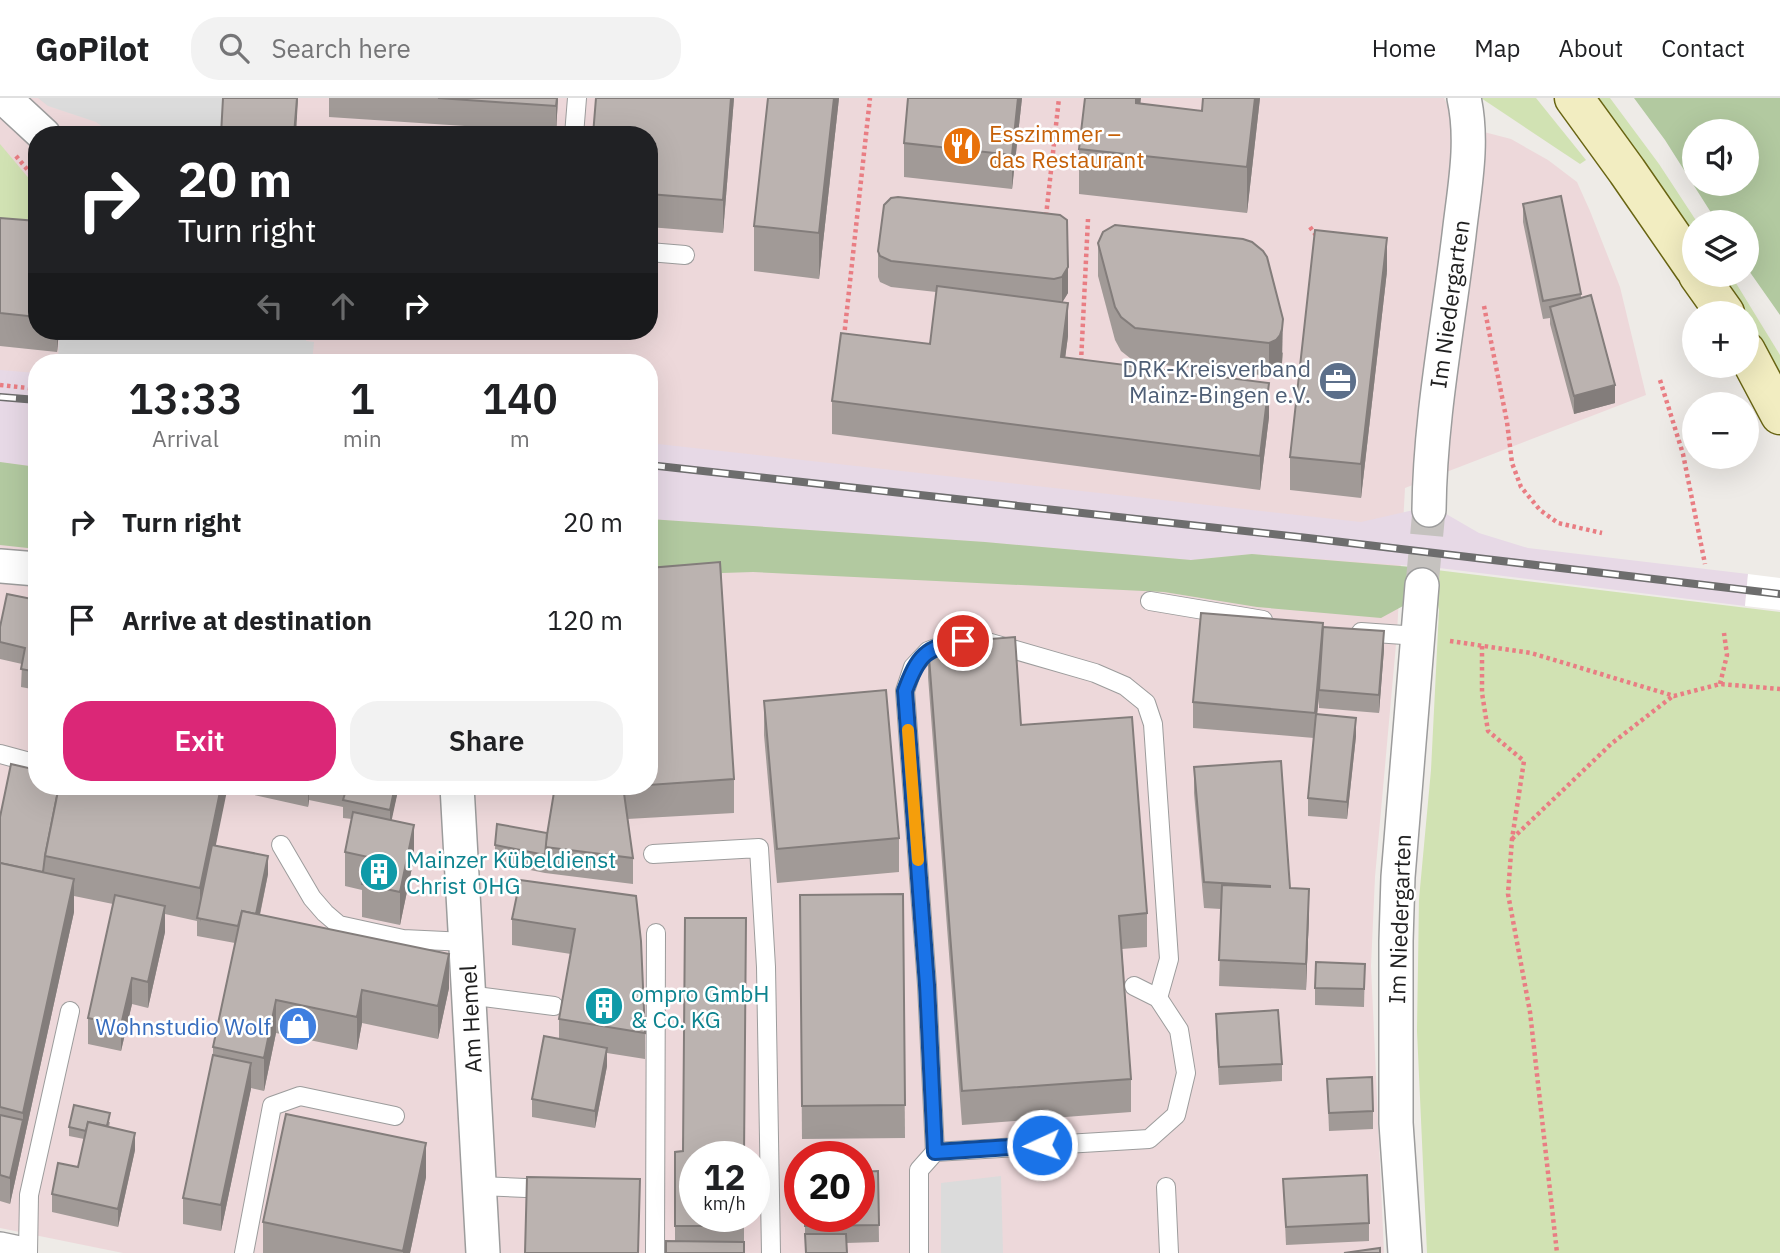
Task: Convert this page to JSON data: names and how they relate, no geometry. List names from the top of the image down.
{
  "streets": {
    "street": ["Im Niedergarten", "Am Hemel"]
  },
  "places": {
    "restaurant": ["Esszimmer – das Restaurant"],
    "office": ["DRK-Kreisverband Mainz-Bingen e.V."],
    "building": ["Mainzer Kübeldienst Christ OHG", "ompro GmbH & Co. KG"],
    "shop": ["Wohnstudio Wolf"]
  },
  "page": {
    "header": "GoPilot",
    "search": "Search here",
    "nav": [
      "Home",
      "Map",
      "About",
      "Contact"
    ],
    "map_buttons": ["+", "−"],
    "turn": ["20 m", "Turn right"],
    "eta": [
      "13:33",
      "Arrival",
      "1",
      "min",
      "140",
      "m"
    ],
    "list": [
      {
        "name": "Turn right",
        "value": "20 m"
      },
      {
        "name": "Arrive at destination",
        "value": "120 m"
      }
    ],
    "buttons": ["Exit", "Share"],
    "speed": "12 km/h",
    "limit": "20"
  }
}
